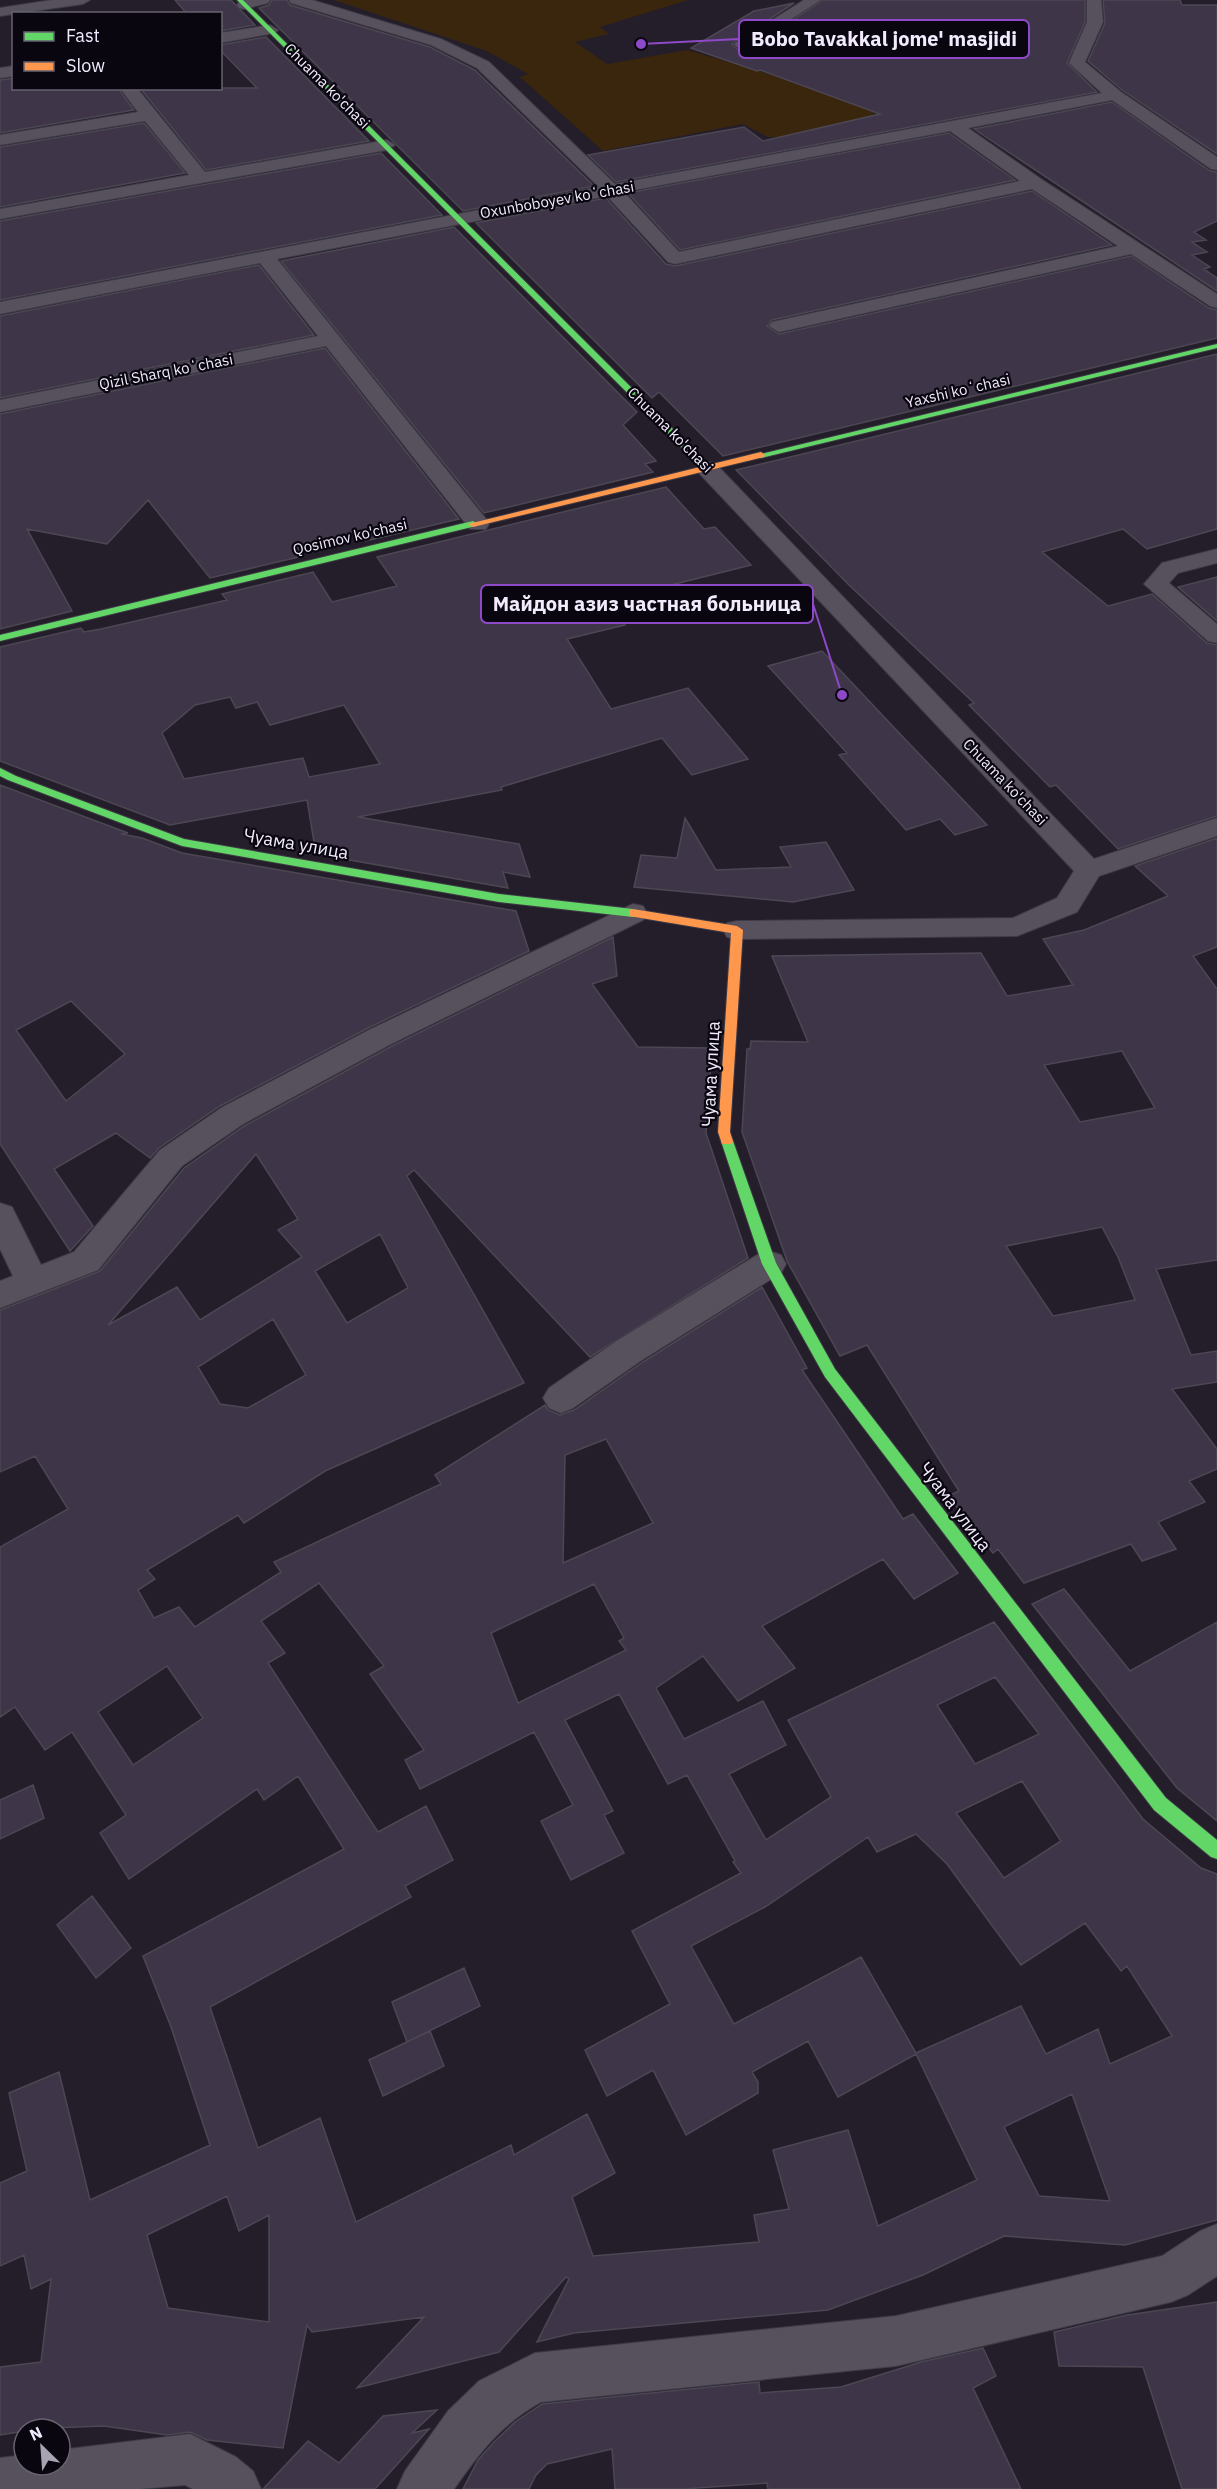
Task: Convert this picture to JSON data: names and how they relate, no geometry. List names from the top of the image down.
{
  "streets": {
    "street": [
      "Chuama ko'chasi",
      "Oxunboboyev koʻchasi",
      "Qizil Sharq koʻchasi",
      "Yaxshi koʻchasi",
      "Qosimov ko'chasi",
      "Чуама улица"
    ]
  },
  "crossings": [
    ["Chuama ko'chasi", "Oxunboboyev koʻchasi"],
    ["Chuama ko'chasi", "Yaxshi koʻchasi"],
    ["Chuama ko'chasi", "Qosimov ko'chasi"],
    ["Yaxshi koʻchasi", "Qosimov ko'chasi"]
  ],
  "places": ["Bobo Tavakkal jome' masjidi", "Майдон азиз частная больница"],
  "legend": ["Fast", "Slow"],
  "north": "top left"
}
